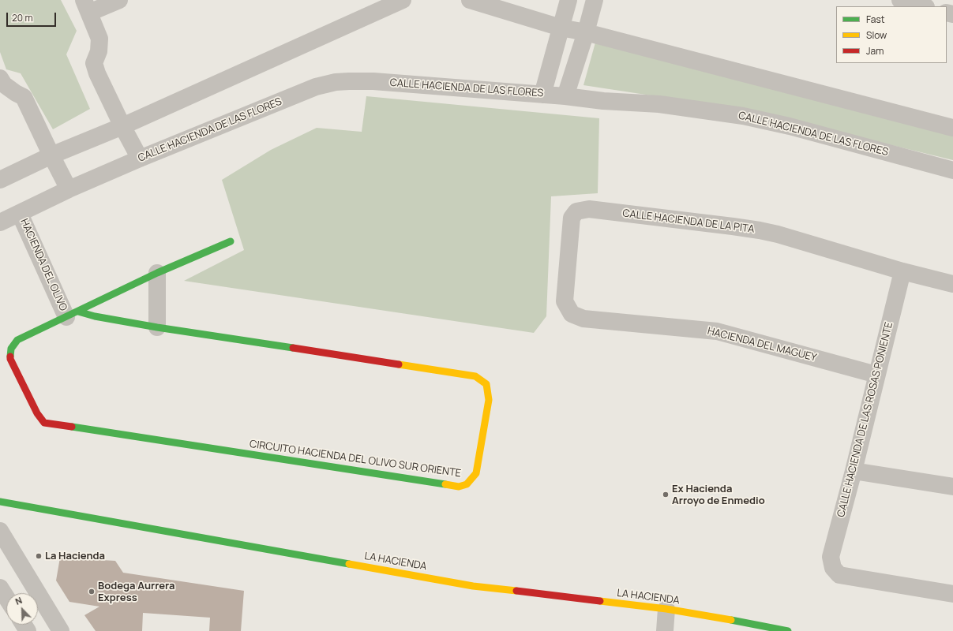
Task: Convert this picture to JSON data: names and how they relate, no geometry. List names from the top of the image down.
{
  "streets": {
    "street": [
      "CALLE HACIENDA DE LAS FLORES",
      "CALLE HACIENDA DE LA PITA",
      "HACIENDA DEL OLIVO",
      "HACIENDA DEL MAGUEY",
      "CALLE HACIENDA DE LAS ROSAS PONIENTE",
      "CIRCUITO HACIENDA DEL OLIVO SUR ORIENTE",
      "LA HACIENDA"
    ]
  },
  "crossings": [
    ["CALLE HACIENDA DE LAS FLORES", "HACIENDA DEL OLIVO"],
    ["CALLE HACIENDA DE LA PITA", "HACIENDA DEL MAGUEY"],
    ["CALLE HACIENDA DE LA PITA", "CALLE HACIENDA DE LAS ROSAS PONIENTE"],
    ["HACIENDA DEL OLIVO", "CIRCUITO HACIENDA DEL OLIVO SUR ORIENTE"],
    ["HACIENDA DEL MAGUEY", "CALLE HACIENDA DE LAS ROSAS PONIENTE"]
  ],
  "places": ["Ex Hacienda Arroyo de Enmedio", "La Hacienda", "Bodega Aurrera Express"],
  "legend": ["Fast", "Slow", "Jam"],
  "scale_bar": "20 m",
  "north": "top left"
}
